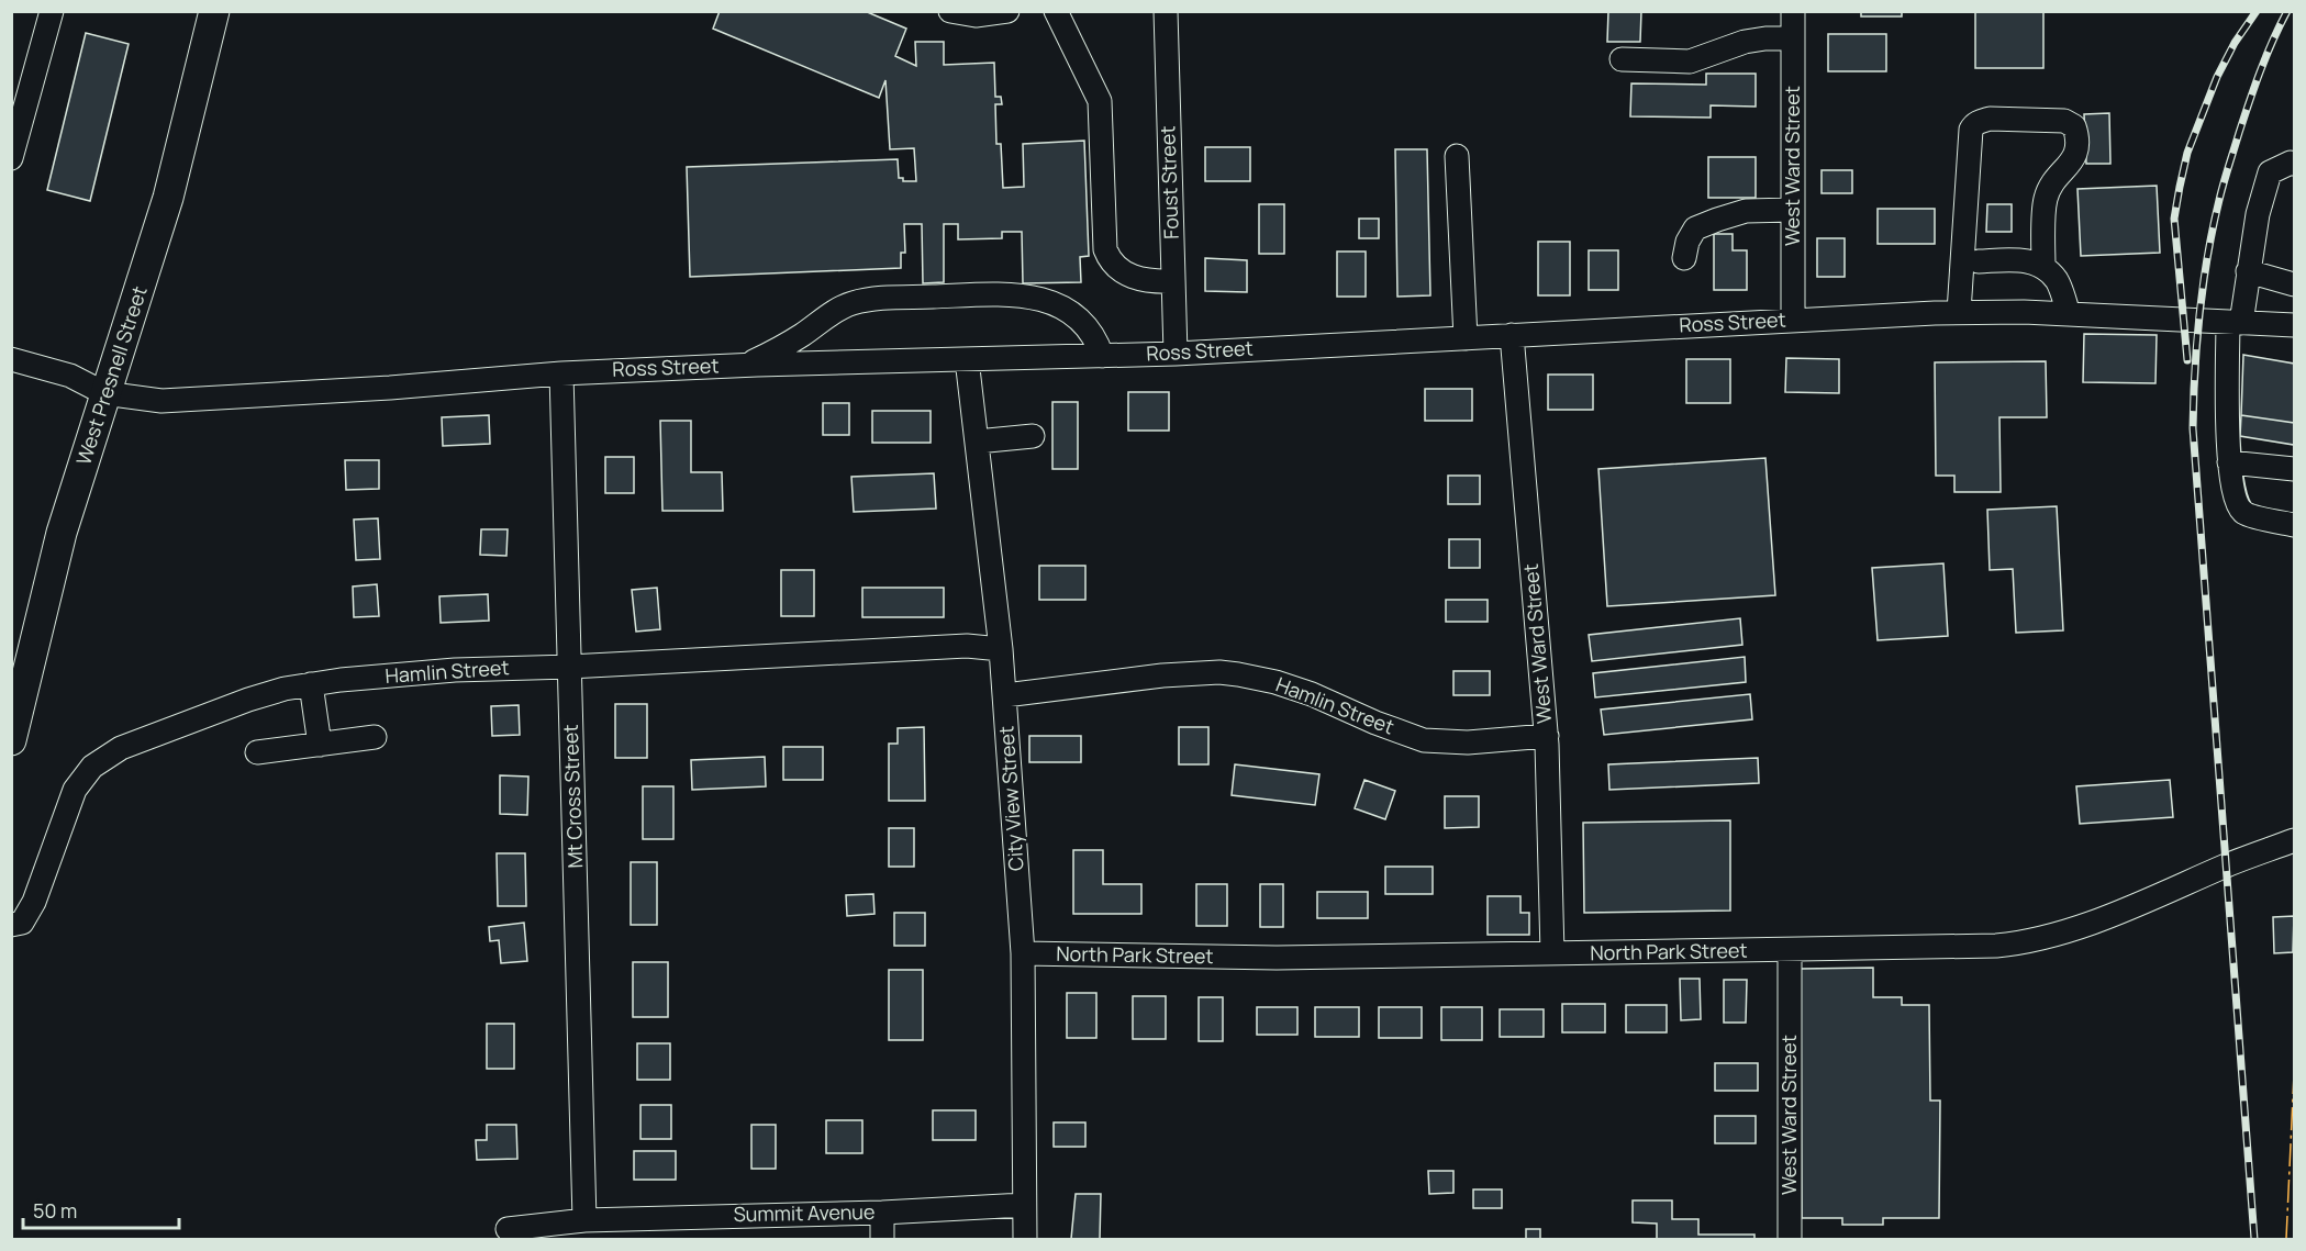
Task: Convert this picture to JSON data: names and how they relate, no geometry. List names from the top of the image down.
{
  "streets": {
    "main road": ["West Presnell Street"],
    "street": [
      "West Ward Street",
      "Foust Street",
      "Ross Street",
      "Hamlin Street",
      "Mt Cross Street",
      "City View Street",
      "North Park Street",
      "Summit Avenue"
    ]
  },
  "crossings": [
    ["West Ward Street", "Ross Street"],
    ["West Ward Street", "Hamlin Street"],
    ["West Ward Street", "North Park Street"],
    ["Foust Street", "Ross Street"],
    ["Ross Street", "West Presnell Street"],
    ["Ross Street", "Mt Cross Street"],
    ["Ross Street", "City View Street"],
    ["Hamlin Street", "Mt Cross Street"],
    ["Hamlin Street", "City View Street"],
    ["Mt Cross Street", "Summit Avenue"],
    ["City View Street", "North Park Street"],
    ["City View Street", "Summit Avenue"]
  ],
  "scale_bar": "50 m"
}
